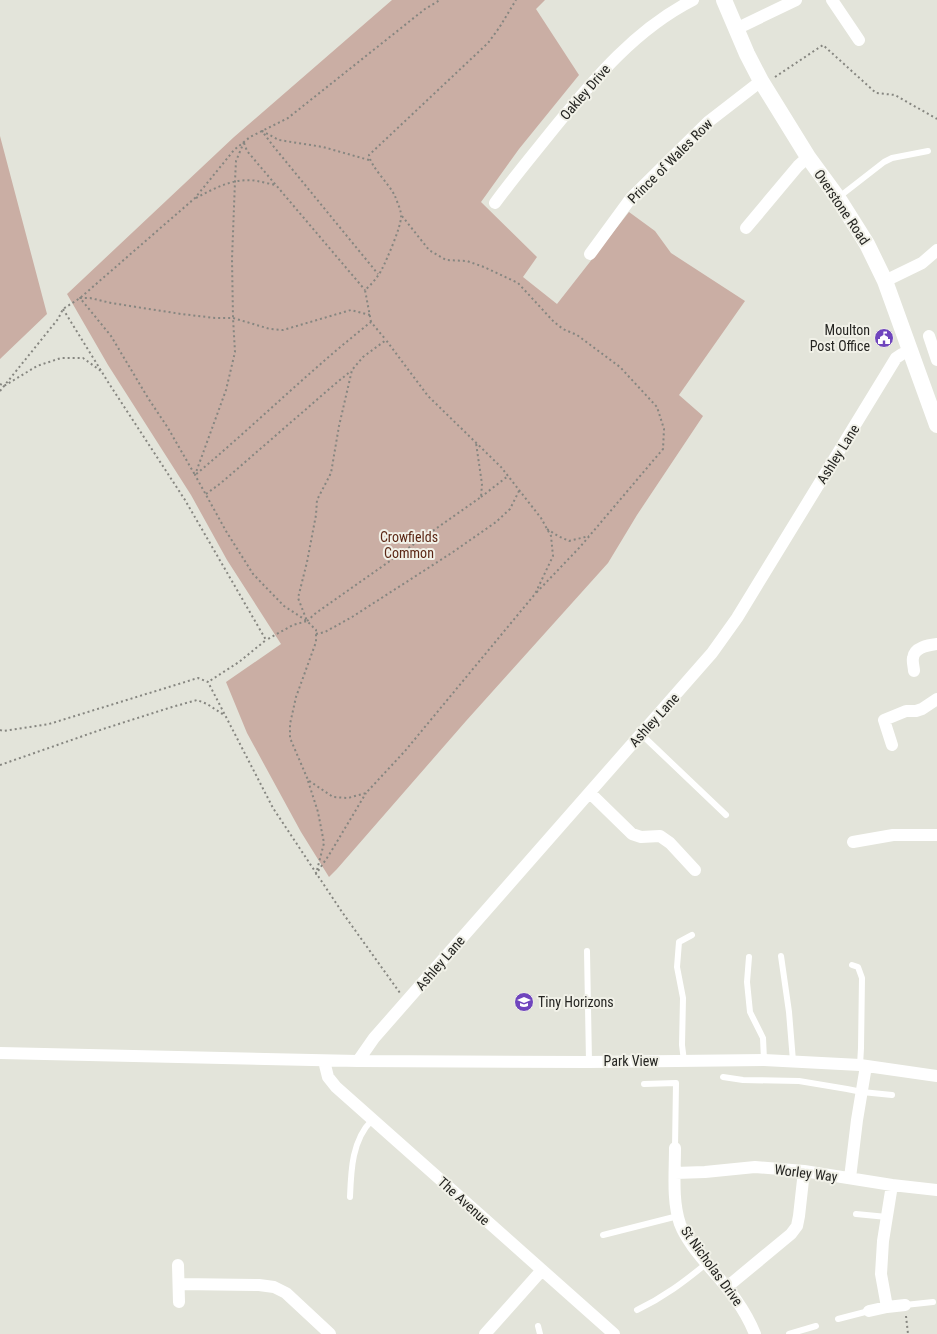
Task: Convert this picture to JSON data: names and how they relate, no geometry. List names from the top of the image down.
{
  "streets": {
    "street": [
      "Oakley Drive",
      "Prince of Wales Row",
      "Overstone Road",
      "Ashley Lane",
      "Park View",
      "Worley Way",
      "The Avenue",
      "St Nicholas Drive"
    ]
  },
  "crossings": [
    ["Prince of Wales Row", "Overstone Road"],
    ["Overstone Road", "Ashley Lane"],
    ["Ashley Lane", "Park View"],
    ["Park View", "The Avenue"],
    ["Worley Way", "St Nicholas Drive"]
  ],
  "parks": ["Crowfields Common"],
  "places": {
    "public building": ["Moulton Post Office"],
    "school or university": ["Tiny Horizons"]
  }
}
